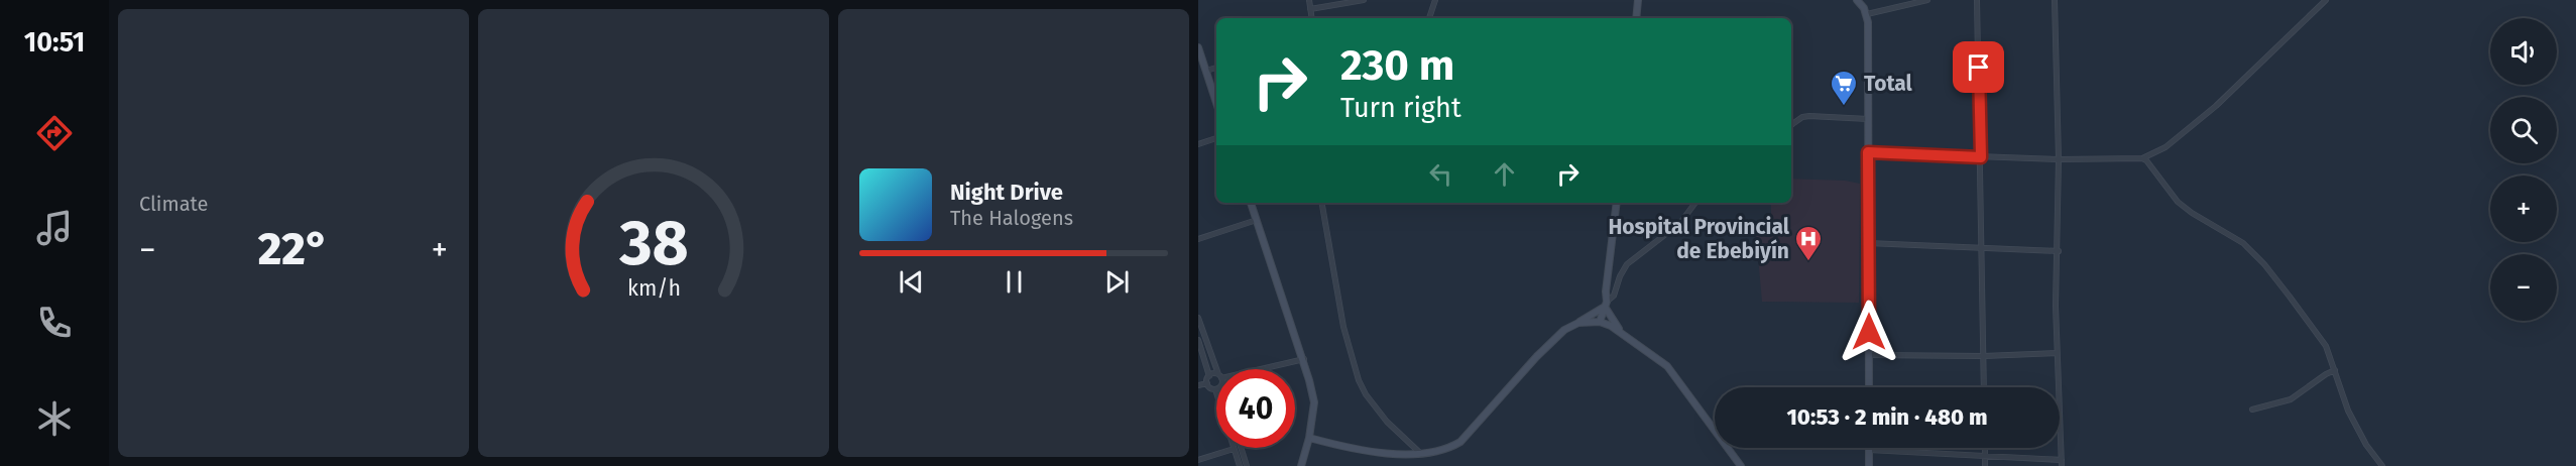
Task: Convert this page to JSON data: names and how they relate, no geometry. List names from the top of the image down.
{
  "places": {
    "supermarket": ["Total"],
    "hospital": ["Hospital Provincial de Ebebiyín"]
  },
  "page": {
    "tabs": "10:51",
    "tile": "Climate",
    "map_buttons": ["+", "−"],
    "turn": ["230 m", "Turn right"],
    "song": ["Night Drive", "The Halogens"],
    "heat": ["−", "22°", "+"],
    "limit": "40",
    "trip": "10:53 · 2 min · 480 m",
    "gauge": ["38", "km/h"]
  }
}
